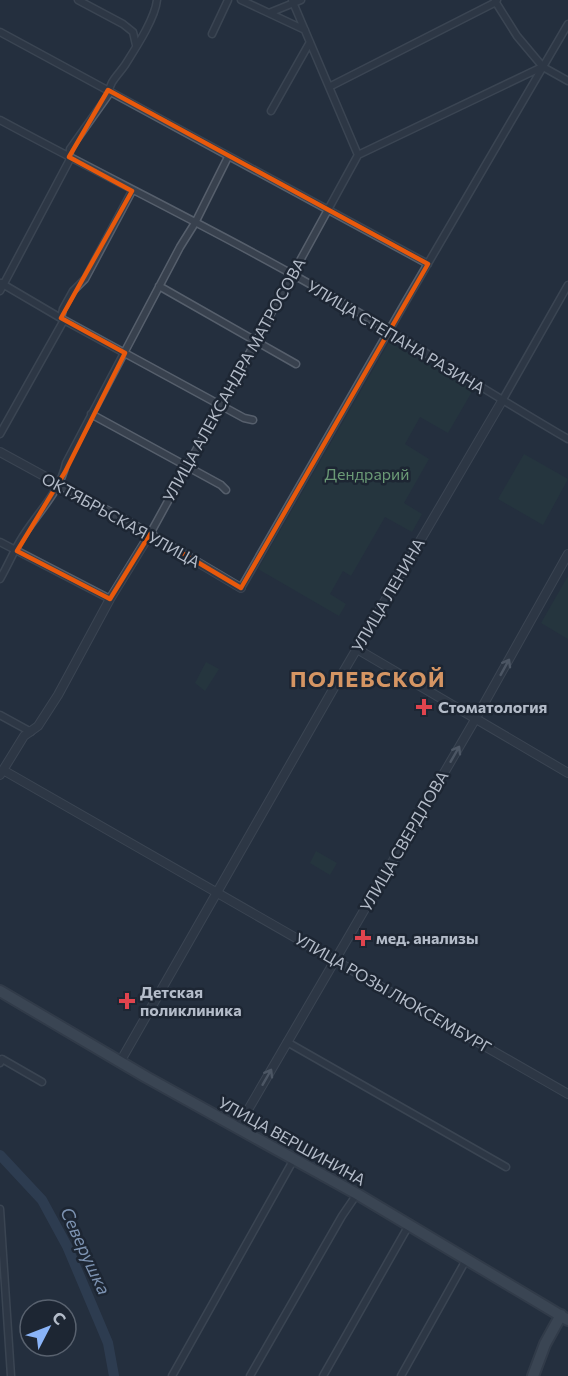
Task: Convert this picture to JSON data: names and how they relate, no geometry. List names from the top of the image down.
{
  "streets": {
    "main road": ["УЛИЦА ВЕРШИНИНА"],
    "street": [
      "УЛИЦА СТЕПАНА РАЗИНА",
      "УЛИЦА АЛЕКСАНДРА МАТРОСОВА",
      "ОКТЯБРЬСКАЯ УЛИЦА",
      "УЛИЦА ЛЕНИНА",
      "УЛИЦА СВЕРДЛОВА",
      "УЛИЦА РОЗЫ ЛЮКСЕМБУРГ"
    ]
  },
  "crossings": [
    ["УЛИЦА СТЕПАНА РАЗИНА", "УЛИЦА АЛЕКСАНДРА МАТРОСОВА"],
    ["УЛИЦА СТЕПАНА РАЗИНА", "УЛИЦА ЛЕНИНА"],
    ["УЛИЦА АЛЕКСАНДРА МАТРОСОВА", "ОКТЯБРЬСКАЯ УЛИЦА"],
    ["УЛИЦА АЛЕКСАНДРА МАТРОСОВА", "УЛИЦА РОЗЫ ЛЮКСЕМБУРГ"],
    ["УЛИЦА ЛЕНИНА", "УЛИЦА РОЗЫ ЛЮКСЕМБУРГ"],
    ["УЛИЦА ЛЕНИНА", "УЛИЦА ВЕРШИНИНА"],
    ["УЛИЦА СВЕРДЛОВА", "УЛИЦА РОЗЫ ЛЮКСЕМБУРГ"],
    ["УЛИЦА СВЕРДЛОВА", "УЛИЦА ВЕРШИНИНА"]
  ],
  "one_way": ["УЛИЦА СВЕРДЛОВА"],
  "districts": ["ПОЛЕВСКОЙ"],
  "water": ["Северушка"],
  "parks": ["Дендрарий"],
  "places": {
    "health": ["Стоматология", "мед. анализы", "Детская поликлиника"]
  },
  "north": "top right"
}
